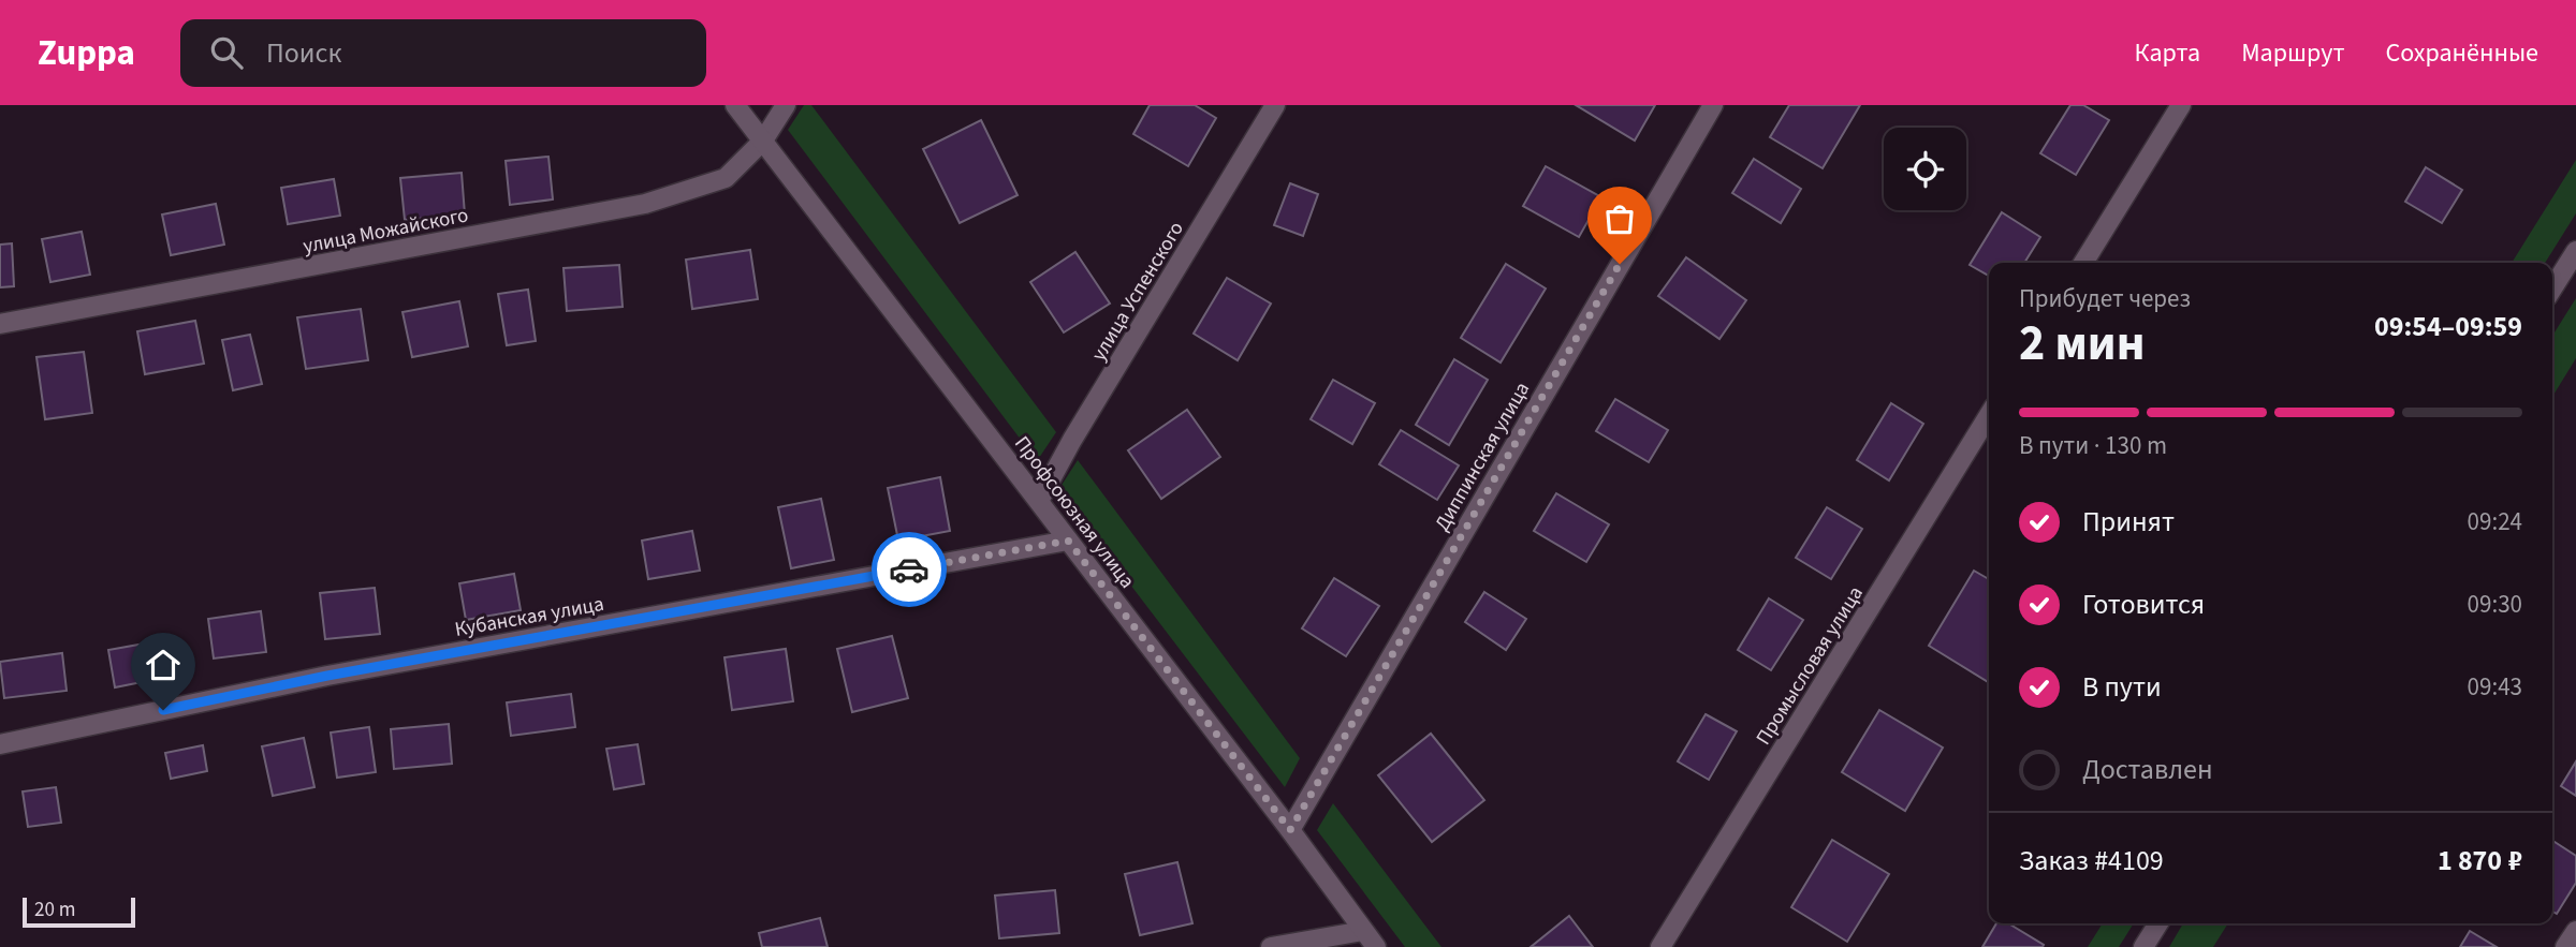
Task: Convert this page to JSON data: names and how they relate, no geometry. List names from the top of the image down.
{
  "streets": {
    "street": [
      "улица Можайского",
      "улица Успенского",
      "Диппинская улица",
      "Профсоюзная улица",
      "Кубанская улица",
      "Промысловая улица"
    ]
  },
  "crossings": [
    ["улица Можайского", "Профсоюзная улица"],
    ["улица Успенского", "Профсоюзная улица"],
    ["Диппинская улица", "Профсоюзная улица"],
    ["Профсоюзная улица", "Кубанская улица"]
  ],
  "scale_bar": "20 m",
  "page": {
    "header": "Zuppa",
    "search": "Поиск",
    "nav": ["Карта", "Маршрут", "Сохранённые"],
    "heading": ["2 мин", "Прибудет через", "09:54–09:59"],
    "panel": ["Заказ #4109", "1 870 ₽"],
    "bar": "В пути · 130 m",
    "list": [
      ["Принят", "09:24"],
      ["Готовится", "09:30"],
      ["В пути", "09:43"],
      "Доставлен"
    ],
    "scale": "20 m"
  }
}
